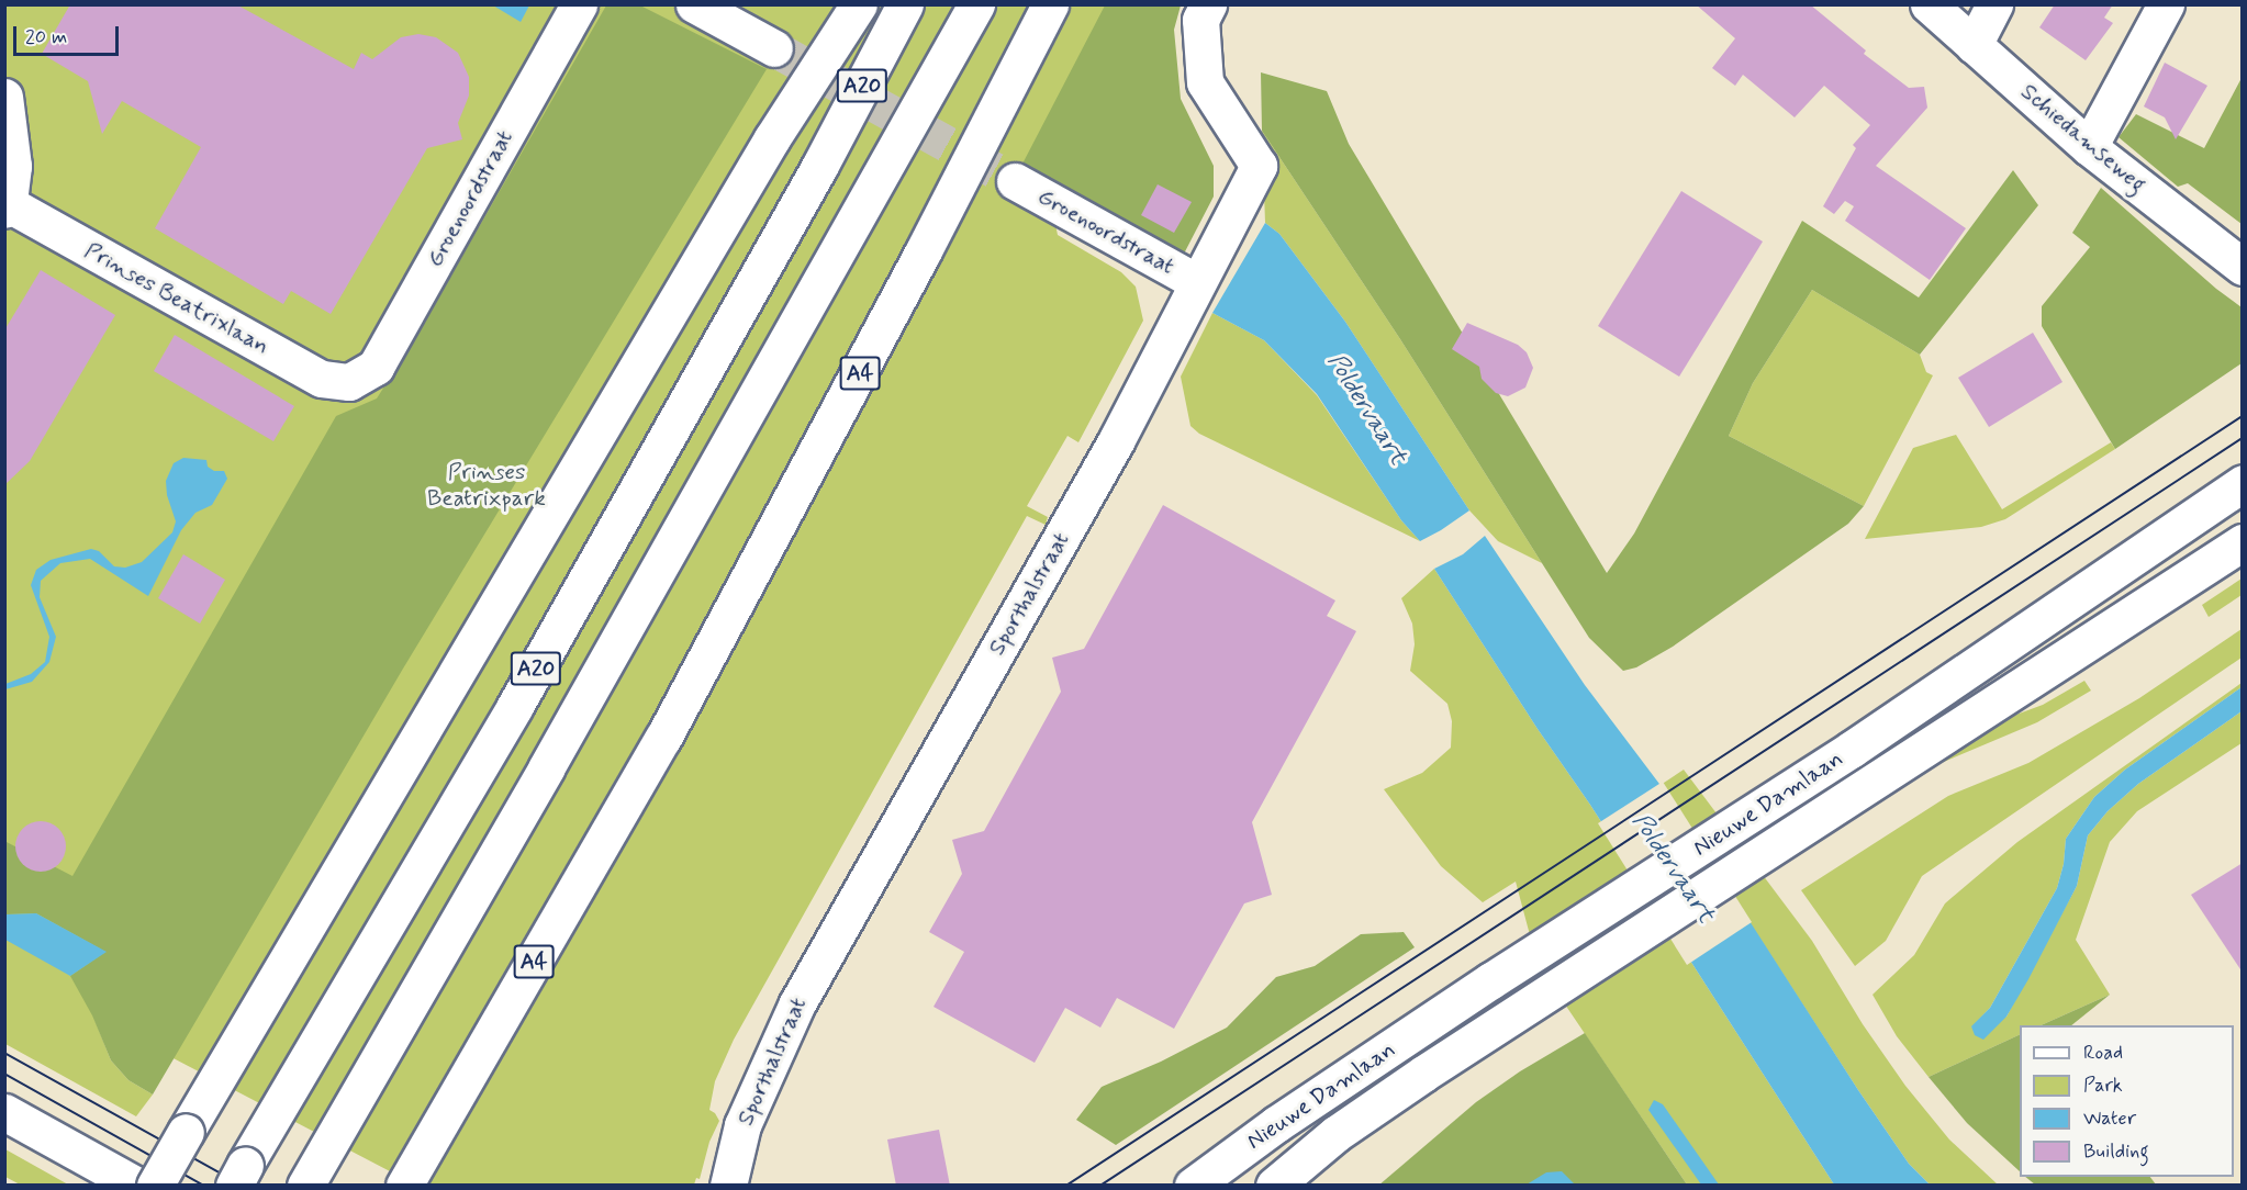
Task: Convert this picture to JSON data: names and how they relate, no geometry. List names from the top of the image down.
{
  "streets": {
    "main road": [
      "A20",
      "Schiedamseweg",
      "Groenoordstraat",
      "Prinses Beatrixlaan",
      "A4",
      "Sporthalstraat",
      "Nieuwe Damlaan"
    ]
  },
  "crossings": [
    ["Groenoordstraat", "Prinses Beatrixlaan"],
    ["Groenoordstraat", "Sporthalstraat"]
  ],
  "water": ["Poldervaart"],
  "parks": ["Prinses Beatrixpark"],
  "legend": [
    "Road",
    "Park",
    "Water",
    "Building"
  ],
  "scale_bar": "20 m"
}
